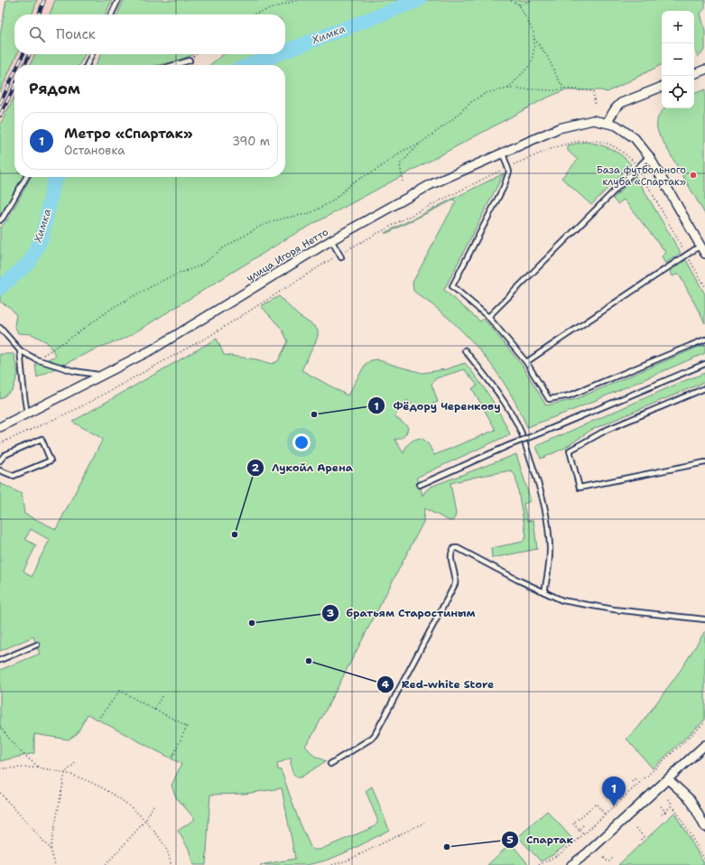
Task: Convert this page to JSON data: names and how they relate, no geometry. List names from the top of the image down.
{
  "streets": {
    "street": ["улица Игоря Нетто"]
  },
  "water": ["Химка"],
  "places": [
    "База футбольного клуба «Спартак»",
    "Фёдору Черенкову",
    "Лукойл Арена",
    "братьям Старостиным",
    "Red-white Store",
    "Спартак"
  ],
  "page": {
    "map_buttons": ["+", "−"],
    "search": "Поиск",
    "heading": "Рядом",
    "list": [
      {
        "mark": "1",
        "name": "Метро «Спартак»",
        "note": "Остановка",
        "value": "390 m"
      }
    ],
    "pins": "1"
  }
}
